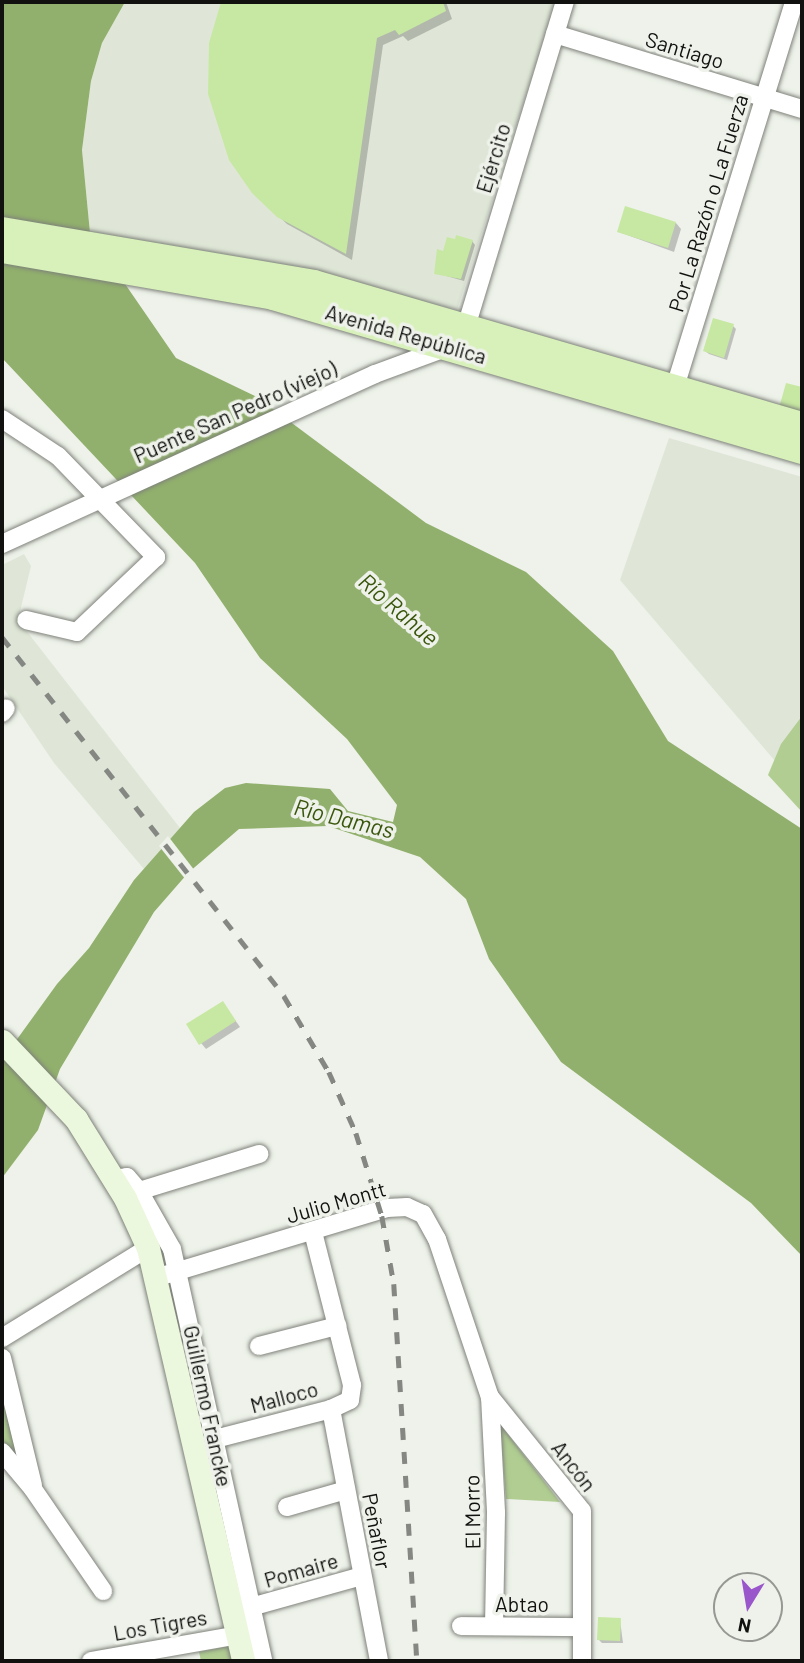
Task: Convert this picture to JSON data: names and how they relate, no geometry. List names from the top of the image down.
{
  "streets": {
    "main road": ["Avenida República", "Guillermo Francke"],
    "street": [
      "Santiago",
      "Ejército",
      "Por La Razón o La Fuerza",
      "Puente San Pedro (viejo)",
      "Julio Montt",
      "Malloco",
      "Ancón",
      "El Morro",
      "Peñaflor",
      "Pomaire",
      "Abtao",
      "Los Tigres"
    ]
  },
  "crossings": [
    ["Santiago", "Ejército"],
    ["Santiago", "Por La Razón o La Fuerza"],
    ["Ejército", "Avenida República"],
    ["Ejército", "Puente San Pedro (viejo)"],
    ["Por La Razón o La Fuerza", "Avenida República"],
    ["Avenida República", "Puente San Pedro (viejo)"],
    ["Julio Montt", "Guillermo Francke"],
    ["Julio Montt", "Ancón"],
    ["Julio Montt", "El Morro"],
    ["Malloco", "Guillermo Francke"],
    ["Malloco", "Peñaflor"],
    ["Guillermo Francke", "Pomaire"],
    ["Guillermo Francke", "Los Tigres"],
    ["Ancón", "El Morro"],
    ["Ancón", "Abtao"],
    ["El Morro", "Abtao"],
    ["Peñaflor", "Pomaire"]
  ],
  "water": ["Río Rahue", "Río Damas"],
  "north": "bottom"
}
